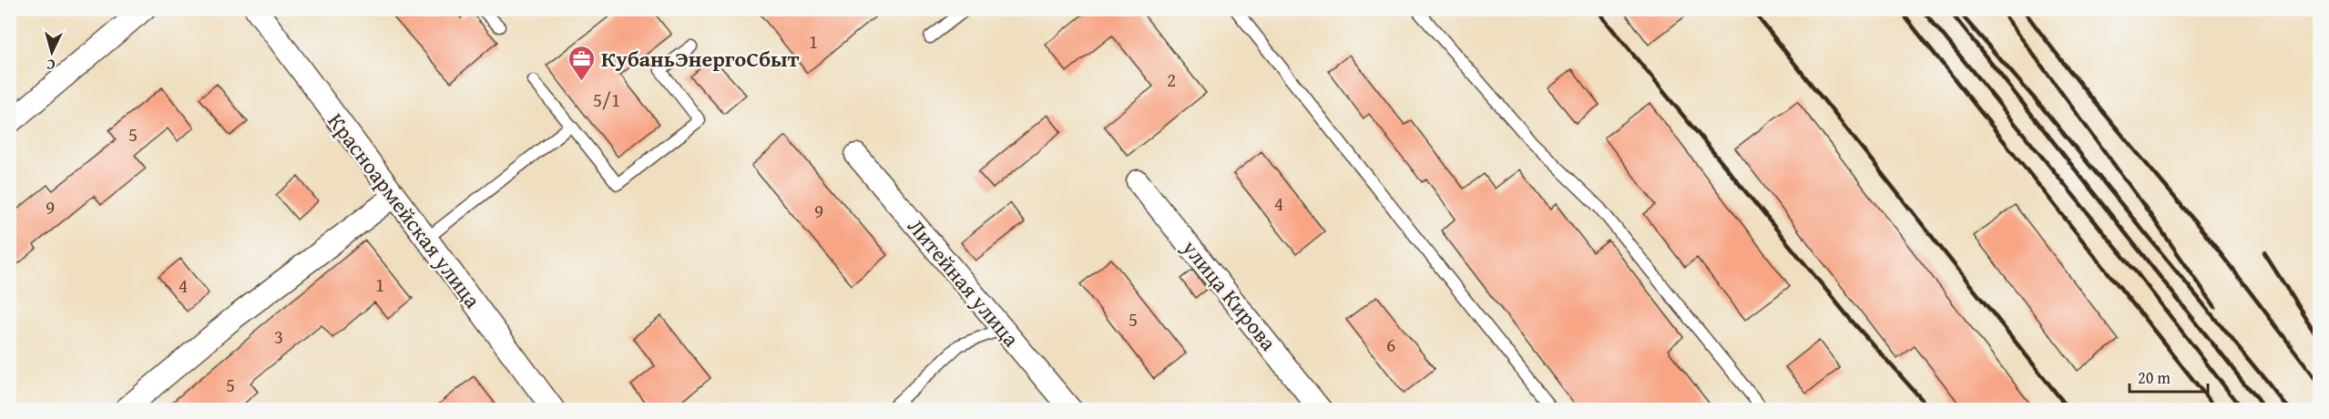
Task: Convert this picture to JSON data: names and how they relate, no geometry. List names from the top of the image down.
{
  "streets": {
    "street": ["Красноармейская улица", "Литейная улица", "улица Кирова"]
  },
  "places": {
    "office": ["КубаньЭнергоСбыт"]
  },
  "house_numbers": [
    "1",
    "2",
    "5/1",
    "5",
    "4",
    "9",
    "9",
    "1",
    "4",
    "5",
    "3",
    "6",
    "5"
  ],
  "scale_bar": "20 m",
  "north": "bottom"
}
